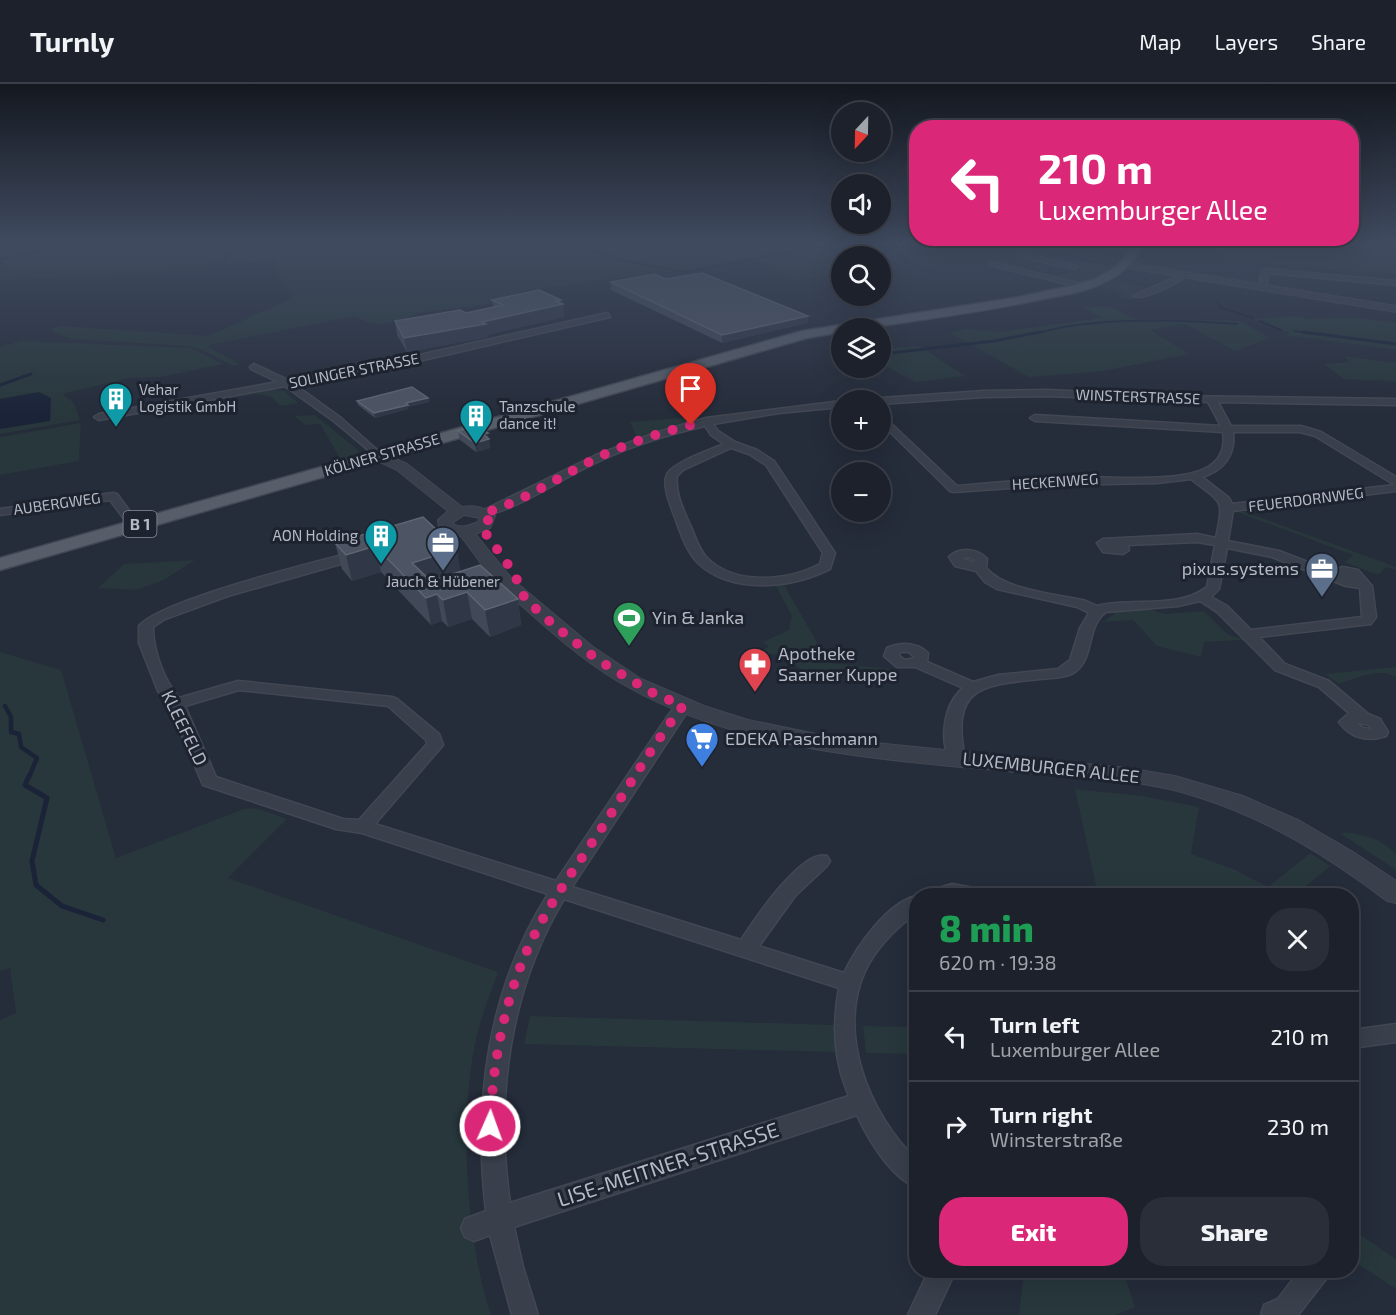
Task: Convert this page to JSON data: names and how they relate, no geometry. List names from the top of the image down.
{
  "streets": {
    "main road": ["KÖLNER STRASSE", "B 1"],
    "street": [
      "SOLINGER STRASSE",
      "WINSTERSTRASSE",
      "HECKENWEG",
      "FEUERDORNWEG",
      "AUBERGWEG",
      "KLEEFELD",
      "LUXEMBURGER ALLEE",
      "LISE-MEITNER-STRASSE"
    ]
  },
  "crossings": [
    ["KÖLNER STRASSE", "AUBERGWEG"],
    ["HECKENWEG", "FEUERDORNWEG"]
  ],
  "places": {
    "building": ["Vehar Logistik GmbH", "Tanzschule dance it!", "AON Holding"],
    "office": ["Jauch & Hübener", "pixus.systems"],
    "sports": ["Yin & Janka"],
    "pharmacy": ["Apotheke Saarner Kuppe"],
    "supermarket": ["EDEKA Paschmann"]
  },
  "north": "bottom",
  "page": {
    "header": "Turnly",
    "nav": ["Map", "Layers", "Share"],
    "map_buttons": ["+", "−"],
    "turn": ["210 m", "Luxemburger Allee"],
    "heading": ["8 min", "620 m · 19:38"],
    "list": [
      {
        "name": "Turn left",
        "note": "Luxemburger Allee",
        "value": "210 m"
      },
      {
        "name": "Turn right",
        "note": "Winsterstraße",
        "value": "230 m"
      }
    ],
    "buttons": ["Exit", "Share"]
  }
}
